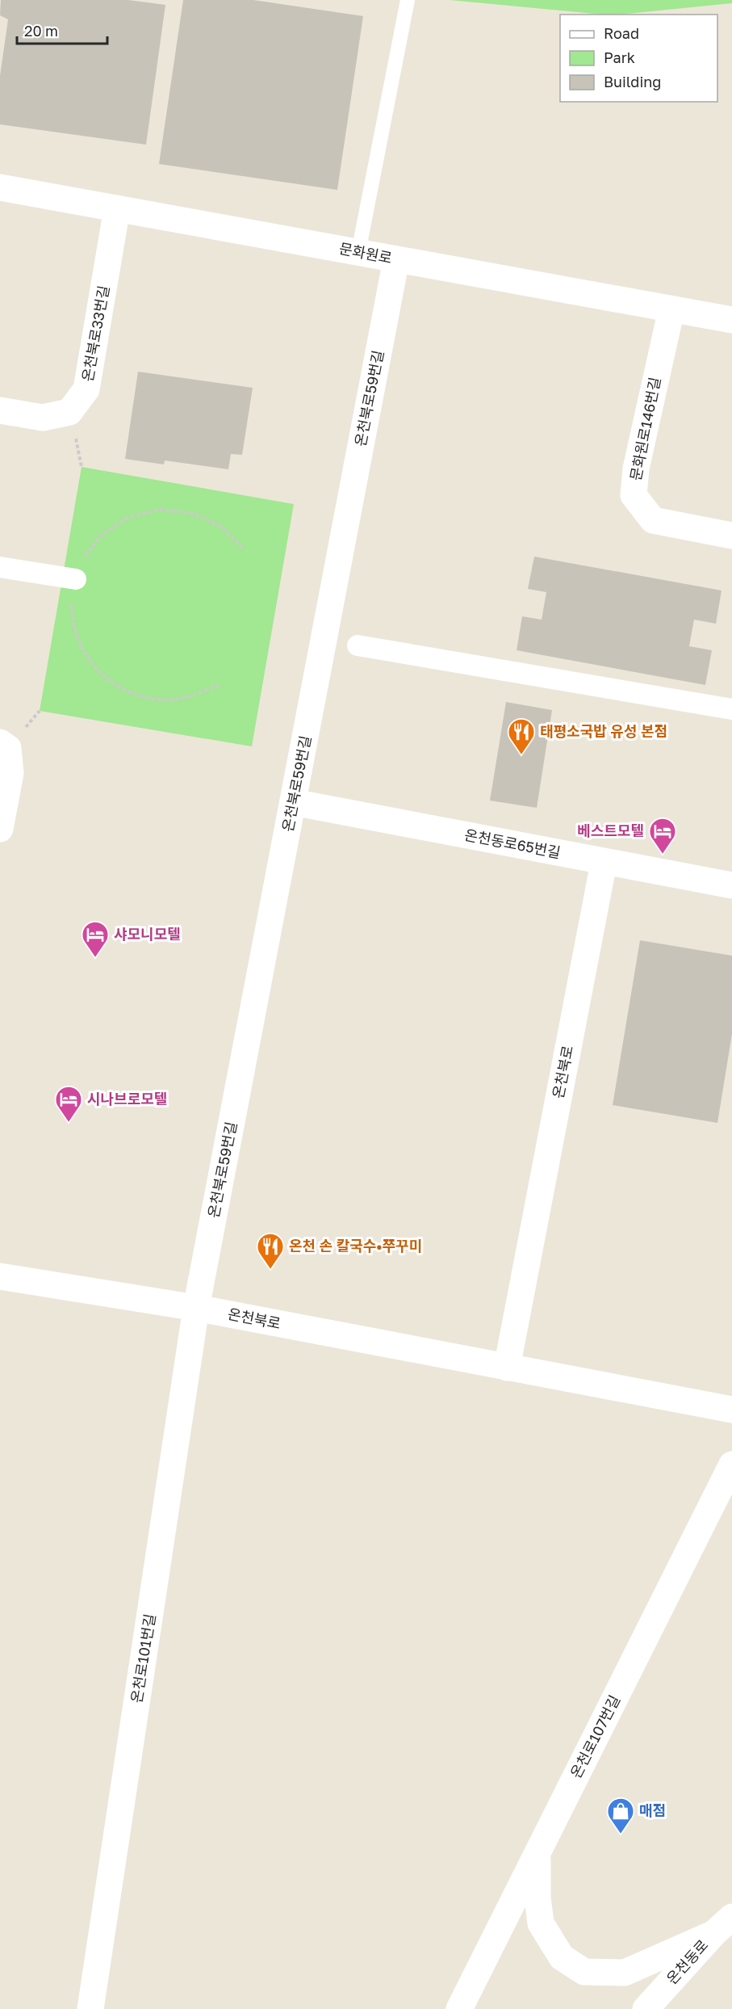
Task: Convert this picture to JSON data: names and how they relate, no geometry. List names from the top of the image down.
{
  "streets": {
    "street": [
      "문화원로",
      "온천북로33번길",
      "온천북로59번길",
      "문화원로146번길",
      "온천동로65번길",
      "온천북로",
      "온천로101번길",
      "온천로107번길",
      "온천동로"
    ]
  },
  "crossings": [
    ["문화원로", "온천북로33번길"],
    ["문화원로", "온천북로59번길"],
    ["문화원로", "문화원로146번길"],
    ["온천북로59번길", "온천동로65번길"],
    ["온천북로59번길", "온천북로"],
    ["온천북로59번길", "온천로101번길"],
    ["온천동로65번길", "온천북로"],
    ["온천북로", "온천로101번길"]
  ],
  "places": {
    "restaurant": ["태평소국밥 유성 본점", "온천 손 칼국수•쭈꾸미"],
    "hotel": ["베스트모텔", "샤모니모텔", "시나브로모텔"],
    "shop": ["매점"]
  },
  "legend": ["Road", "Park", "Building"],
  "scale_bar": "20 m"
}
